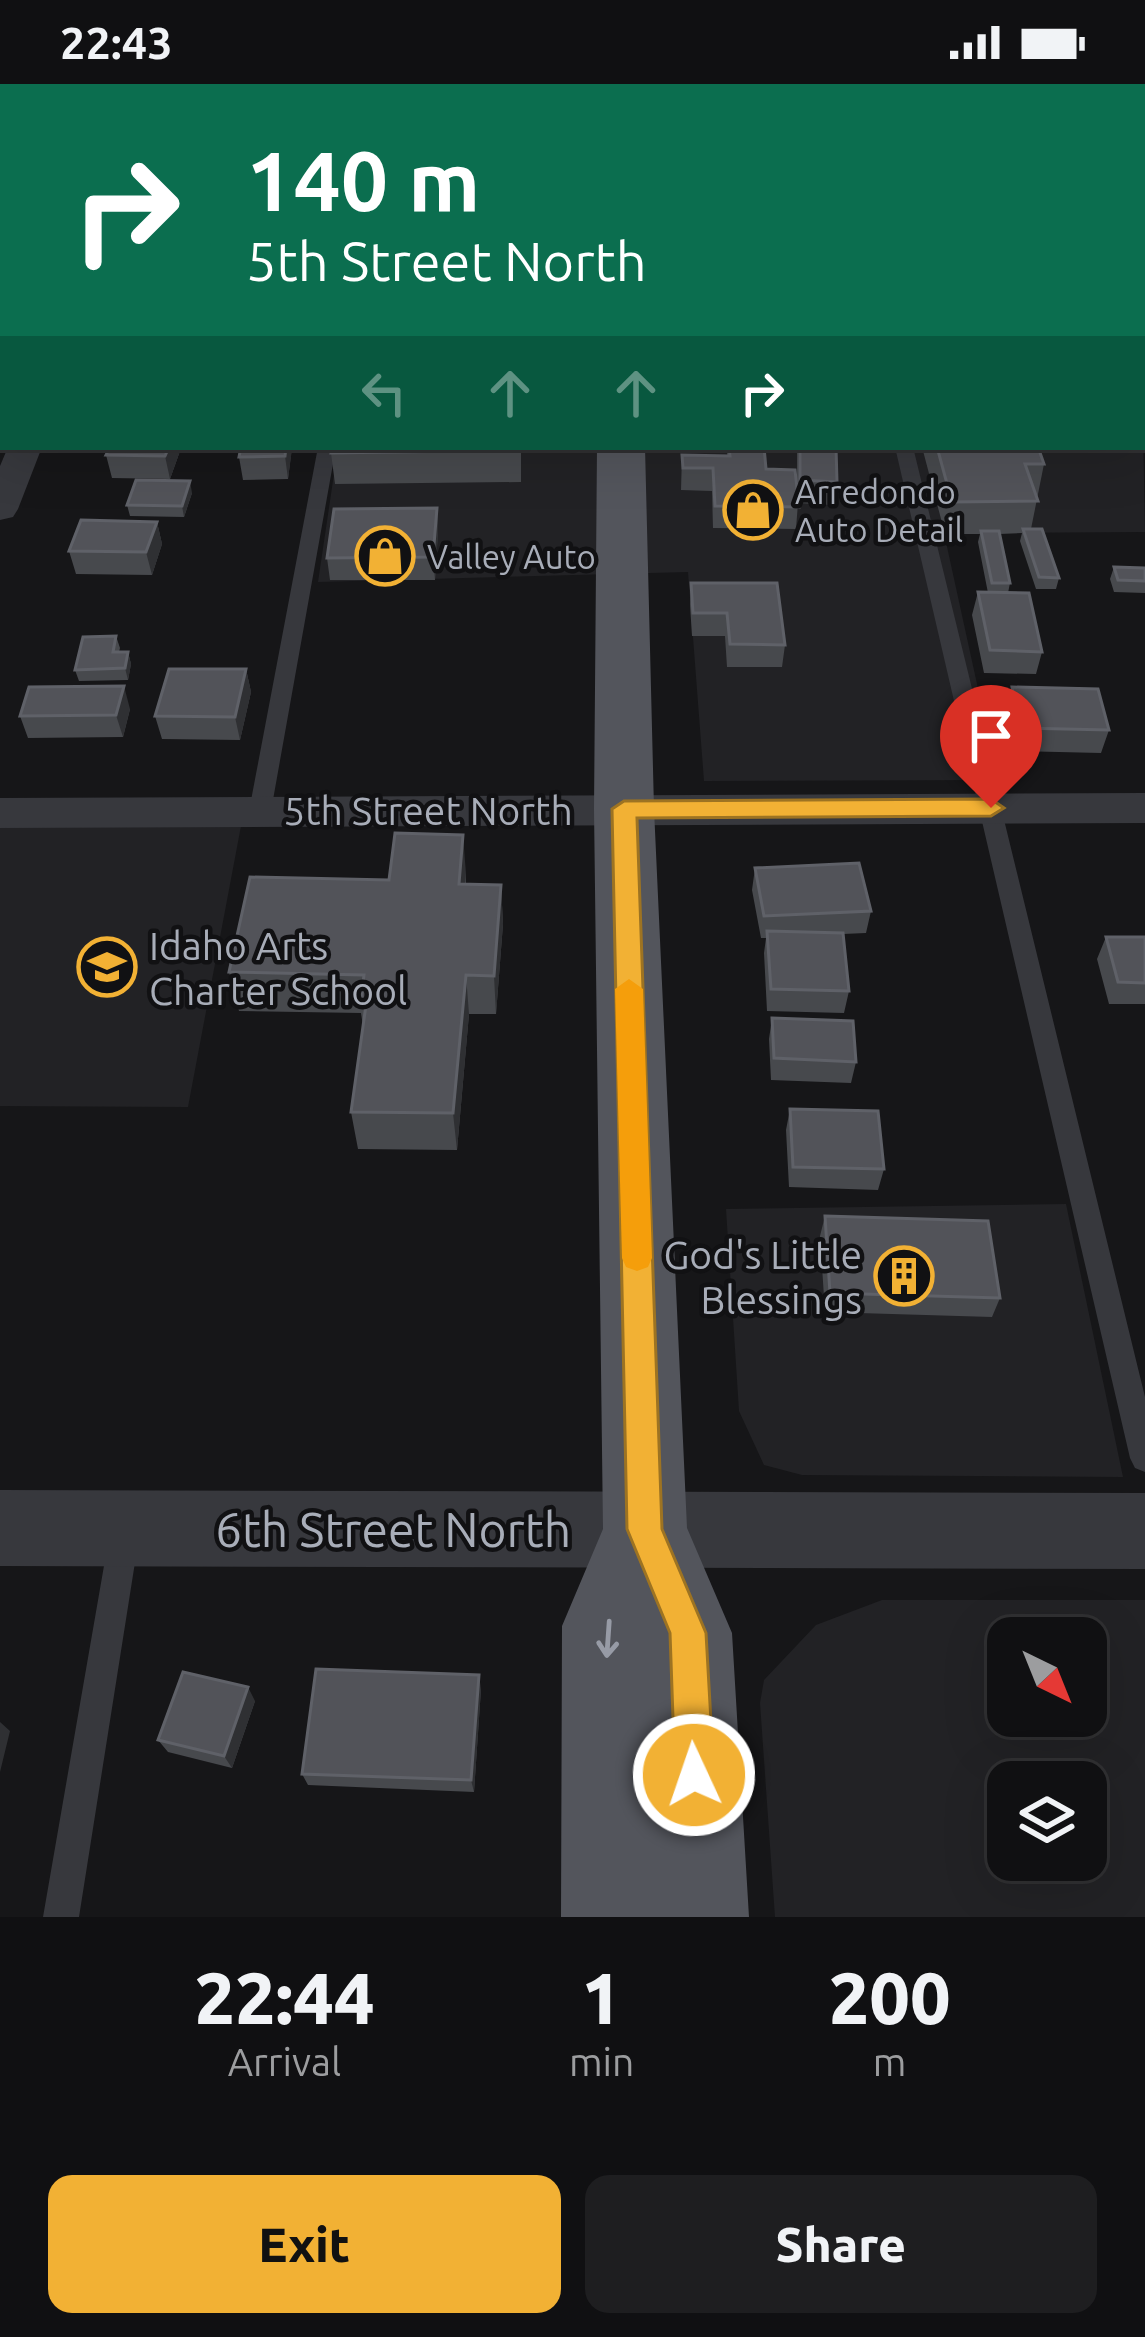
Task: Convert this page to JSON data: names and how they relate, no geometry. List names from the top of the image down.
{
  "streets": {
    "street": ["5th Street North", "6th Street North"]
  },
  "places": {
    "shop": ["Arredondo Auto Detail", "Valley Auto"],
    "school or university": ["Idaho Arts Charter School"],
    "building": ["God's Little Blessings"]
  },
  "north": "bottom right",
  "page": {
    "status": "22:43",
    "turn": ["140 m", "5th Street North"],
    "eta": [
      "22:44",
      "Arrival",
      "1",
      "min",
      "200",
      "m"
    ],
    "buttons": ["Exit", "Share"]
  }
}
